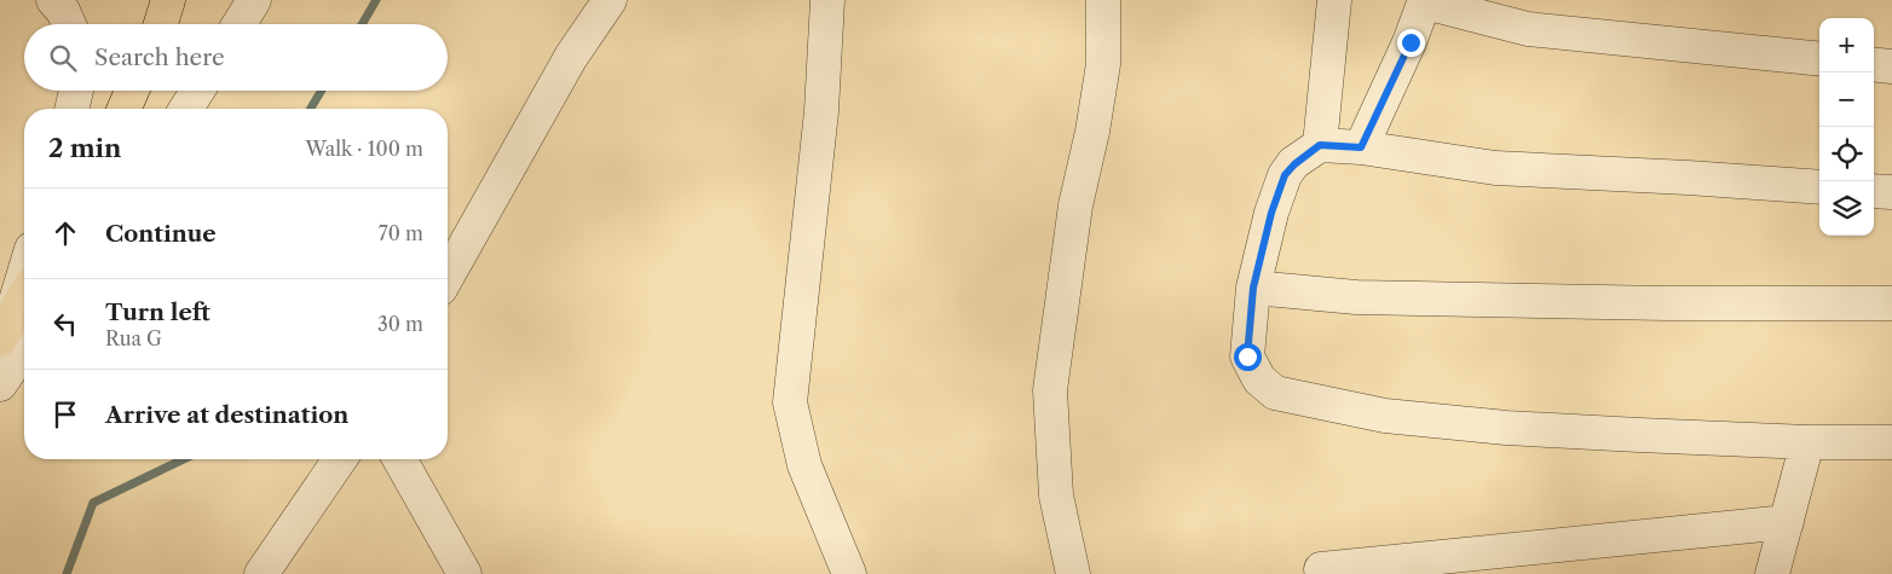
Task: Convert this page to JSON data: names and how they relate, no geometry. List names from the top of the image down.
{
  "page": {
    "map_buttons": ["+", "−"],
    "search": "Search here",
    "heading": ["2 min", "Walk · 100 m"],
    "list": [
      ["Continue", "70 m"],
      ["Turn left", "Rua G", "30 m"],
      "Arrive at destination"
    ]
  }
}
